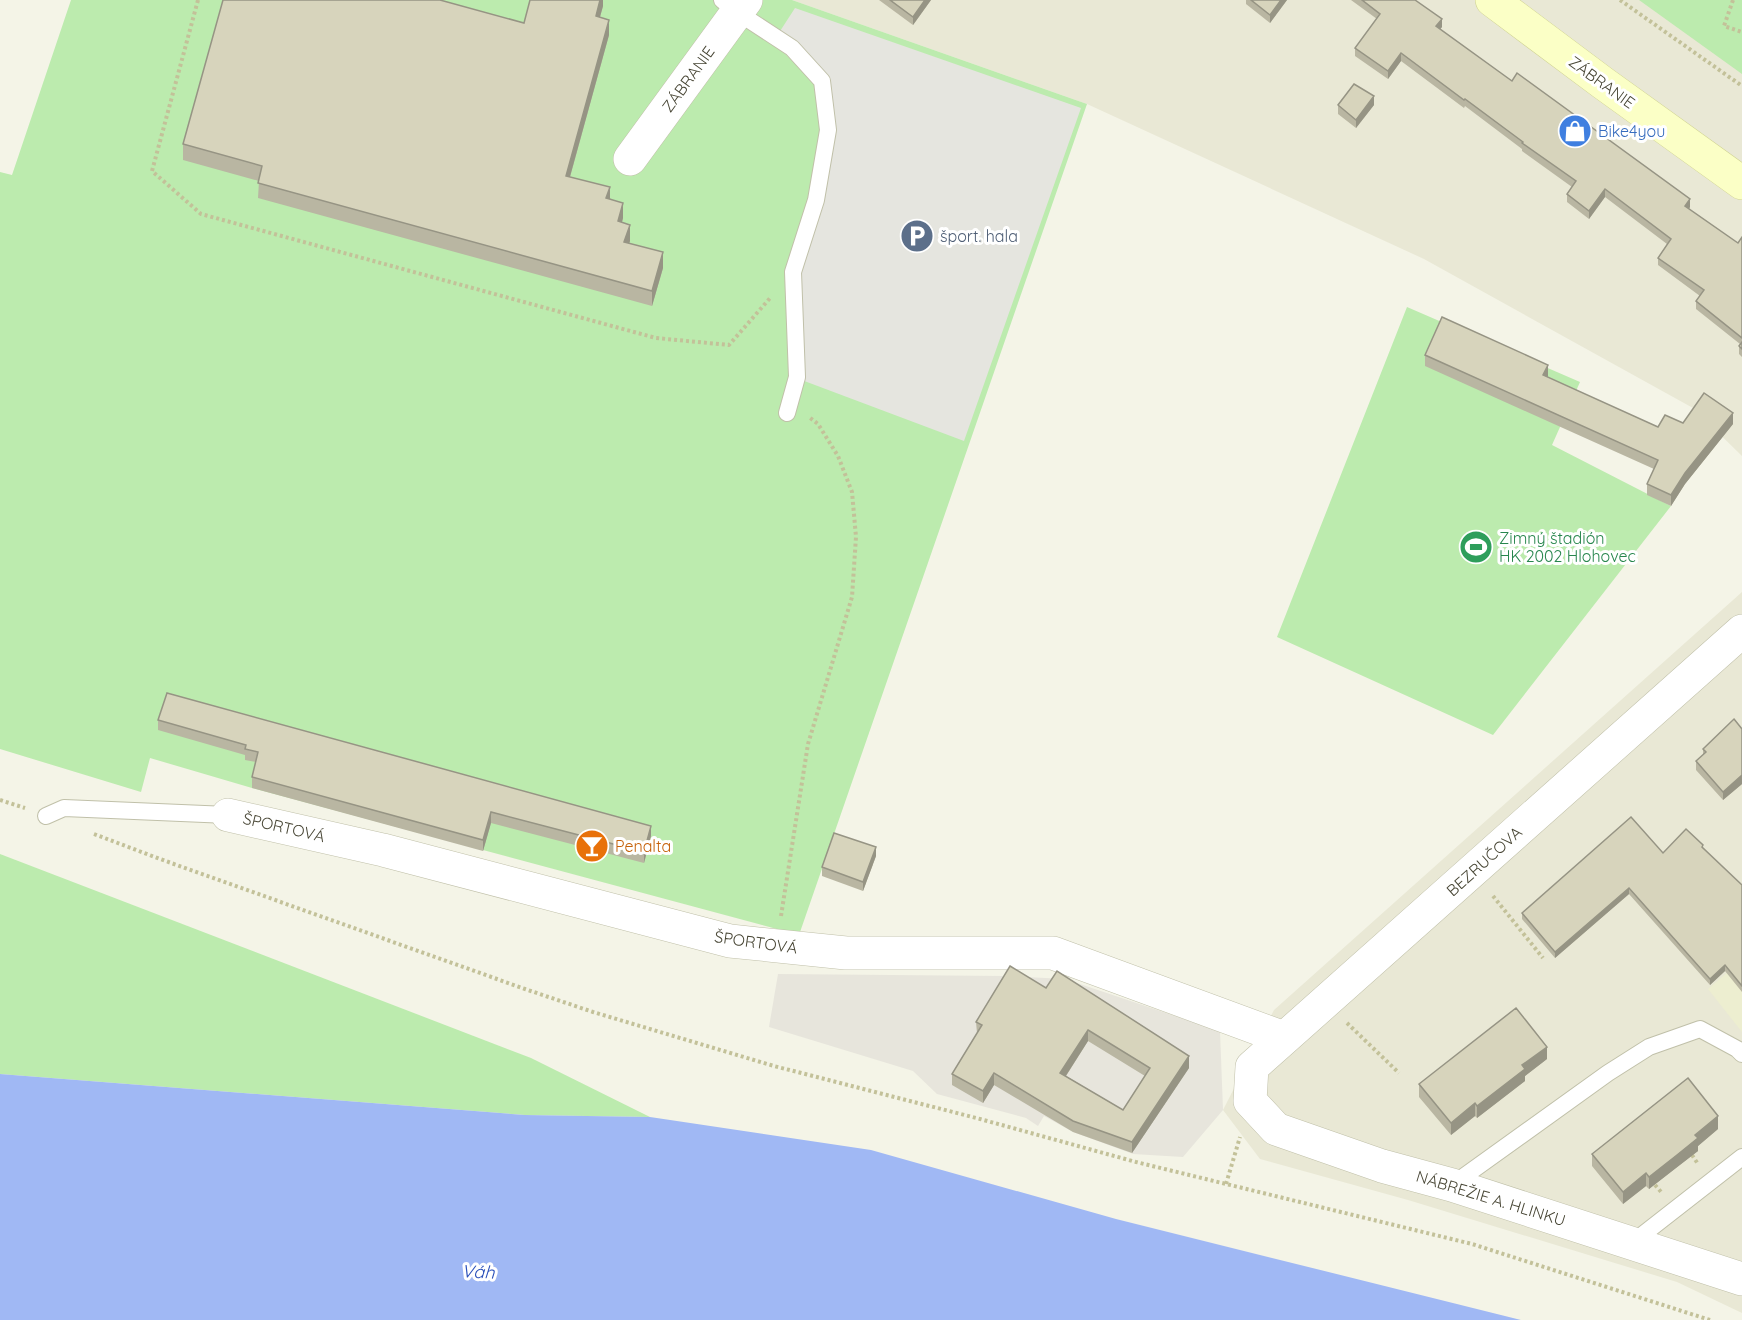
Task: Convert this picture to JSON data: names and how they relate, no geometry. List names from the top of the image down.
{
  "streets": {
    "main road": ["ZÁBRANIE"],
    "street": ["ŠPORTOVÁ", "BEZRUČOVA", "NÁBREŽIE A. HLINKU"]
  },
  "crossings": [
    ["ŠPORTOVÁ", "BEZRUČOVA"],
    ["BEZRUČOVA", "NÁBREŽIE A. HLINKU"]
  ],
  "water": ["Váh"],
  "places": {
    "shop": ["Bike4you"],
    "parking": ["šport. hala"],
    "sports": ["Zimný štadión HK 2002 Hlohovec"],
    "bar": ["Penalta"]
  }
}
